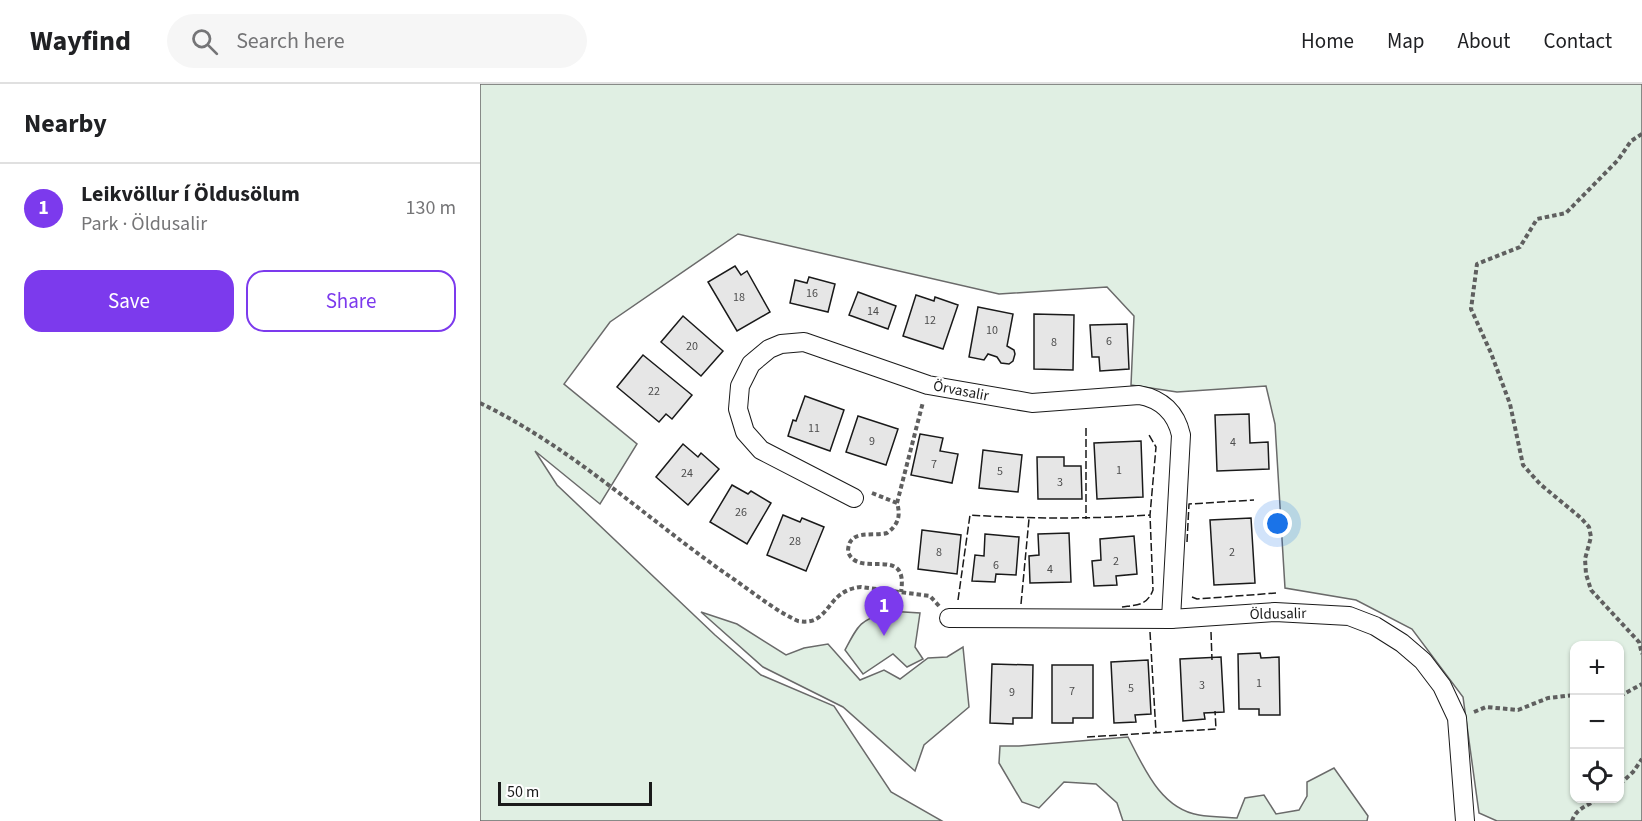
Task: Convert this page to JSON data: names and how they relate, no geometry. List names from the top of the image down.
{
  "streets": {
    "street": ["Örvasalir", "Öldusalir"]
  },
  "crossings": [
    ["Örvasalir", "Öldusalir"]
  ],
  "house_numbers": [
    "16",
    "18",
    "14",
    "12",
    "10",
    "6",
    "8",
    "20",
    "22",
    "11",
    "9",
    "4",
    "7",
    "1",
    "5",
    "24",
    "3",
    "26",
    "28",
    "8",
    "2",
    "2",
    "6",
    "4",
    "1",
    "3",
    "5",
    "7",
    "9"
  ],
  "scale_bar": "50 m",
  "page": {
    "header": "Wayfind",
    "search": "Search here",
    "nav": [
      "Home",
      "Map",
      "About",
      "Contact"
    ],
    "heading": "Nearby",
    "list": [
      {
        "mark": "1",
        "name": "Leikvöllur í Öldusölum",
        "note": "Park · Öldusalir",
        "value": "130 m"
      }
    ],
    "buttons": ["Save", "Share"],
    "pins": "1",
    "map_buttons": ["+", "−"],
    "scale": "50 m"
  }
}
